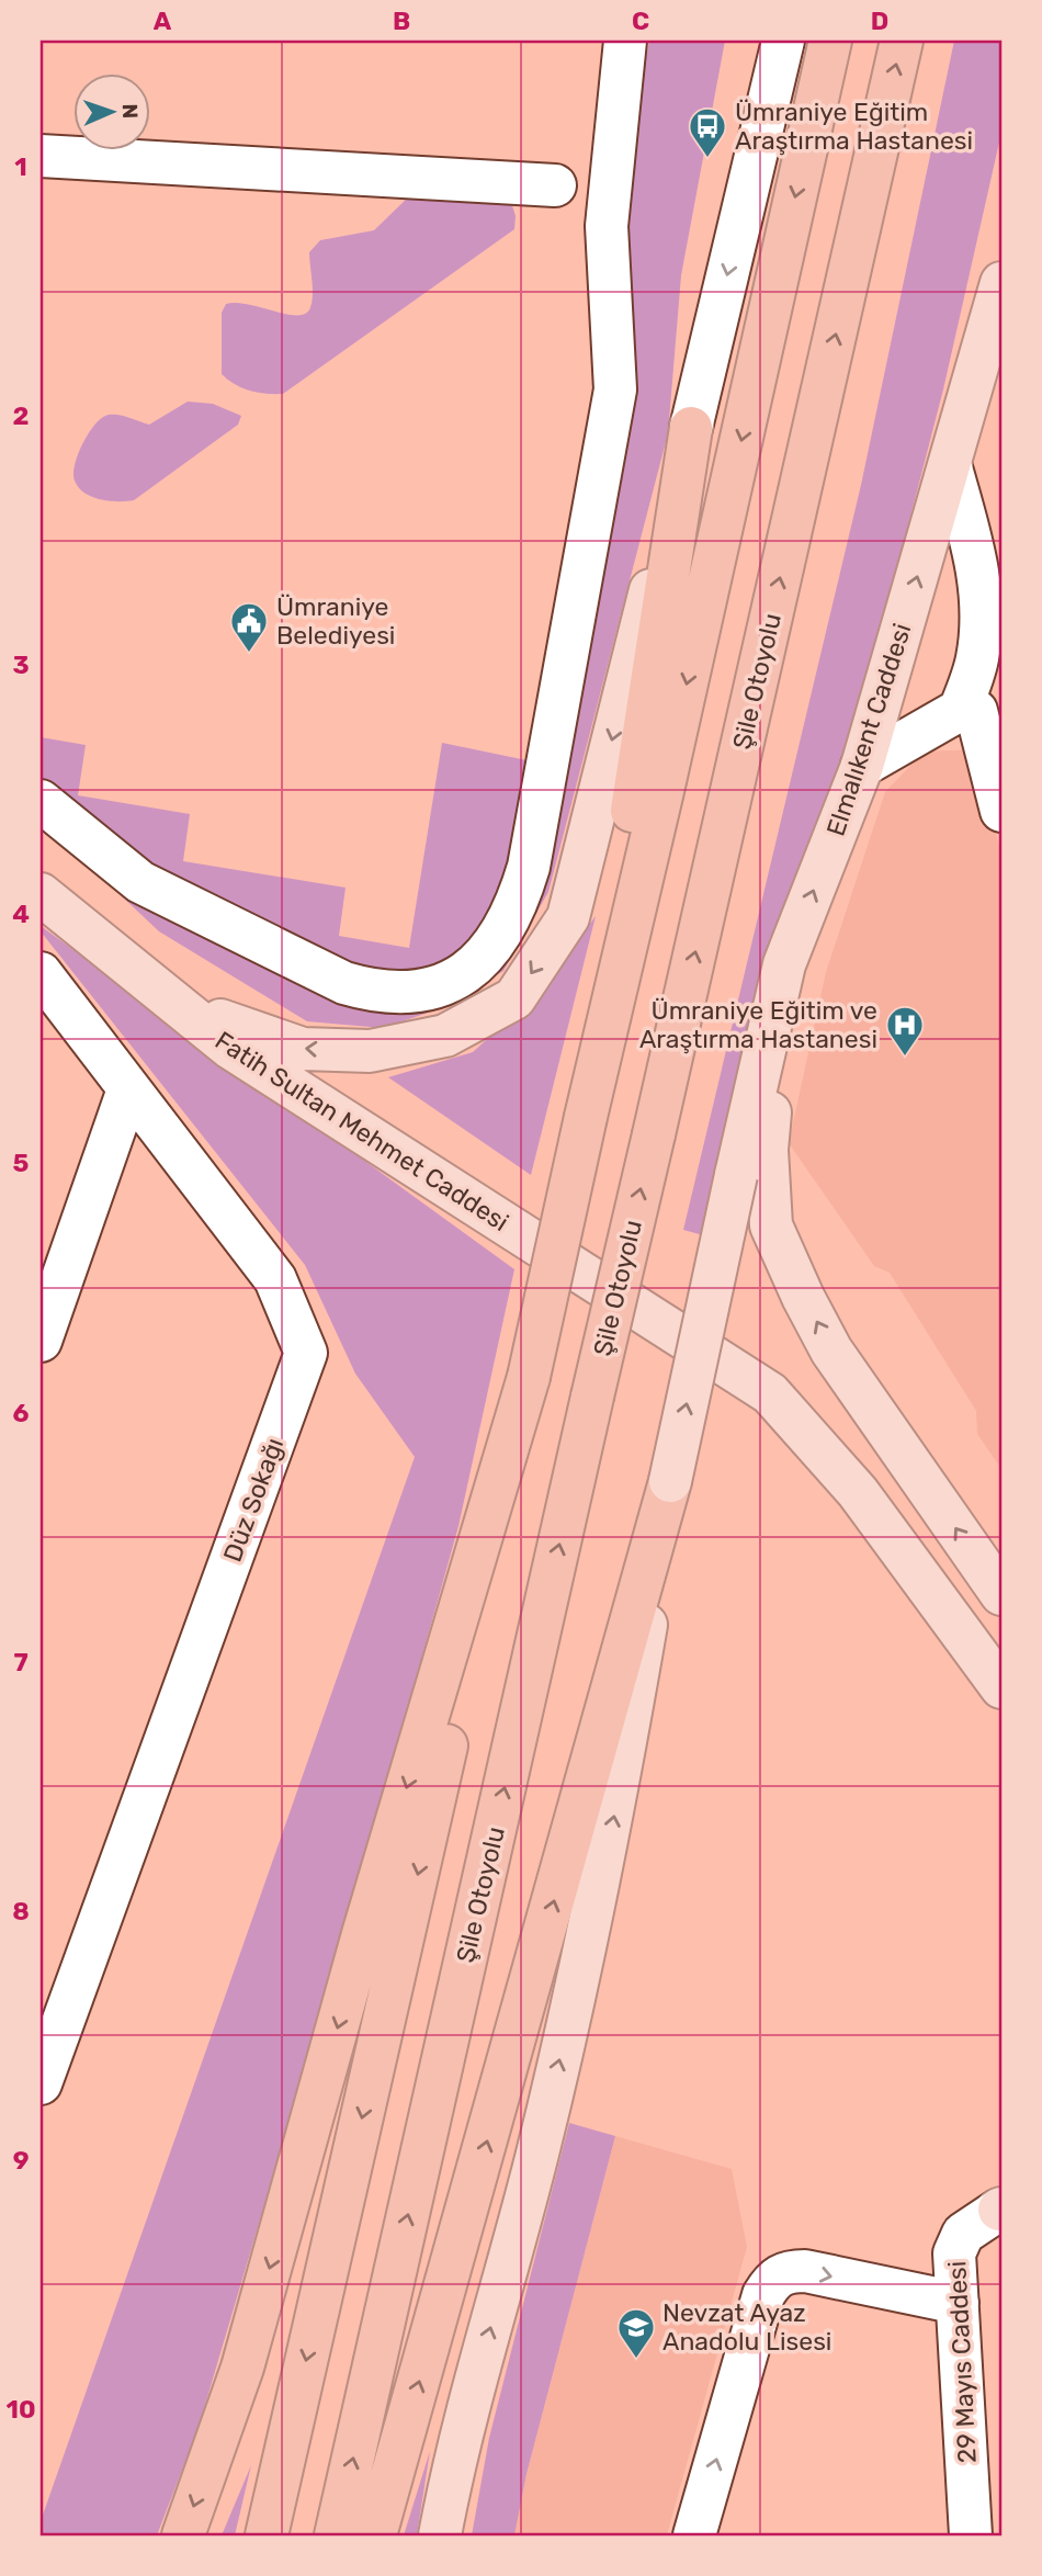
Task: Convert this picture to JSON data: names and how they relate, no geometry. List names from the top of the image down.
{
  "streets": {
    "highway": ["Şile Otoyolu"],
    "main road": ["Elmalıkent Caddesi", "Fatih Sultan Mehmet Caddesi"],
    "street": ["Düz Sokağı", "29 Mayıs Caddesi"]
  },
  "one_way": ["Elmalıkent Caddesi"],
  "places": {
    "bus stop": ["Ümraniye Eğitim Araştırma Hastanesi"],
    "public building": ["Ümraniye Belediyesi"],
    "hospital": ["Ümraniye Eğitim ve Araştırma Hastanesi"],
    "school or university": ["Nevzat Ayaz Anadolu Lisesi"]
  },
  "north": "right",
  "grid": {
    "columns": [
      "A",
      "B",
      "C",
      "D"
    ],
    "rows": [
      "1",
      "2",
      "3",
      "4",
      "5",
      "6",
      "7",
      "8",
      "9",
      "10"
    ]
  }
}
